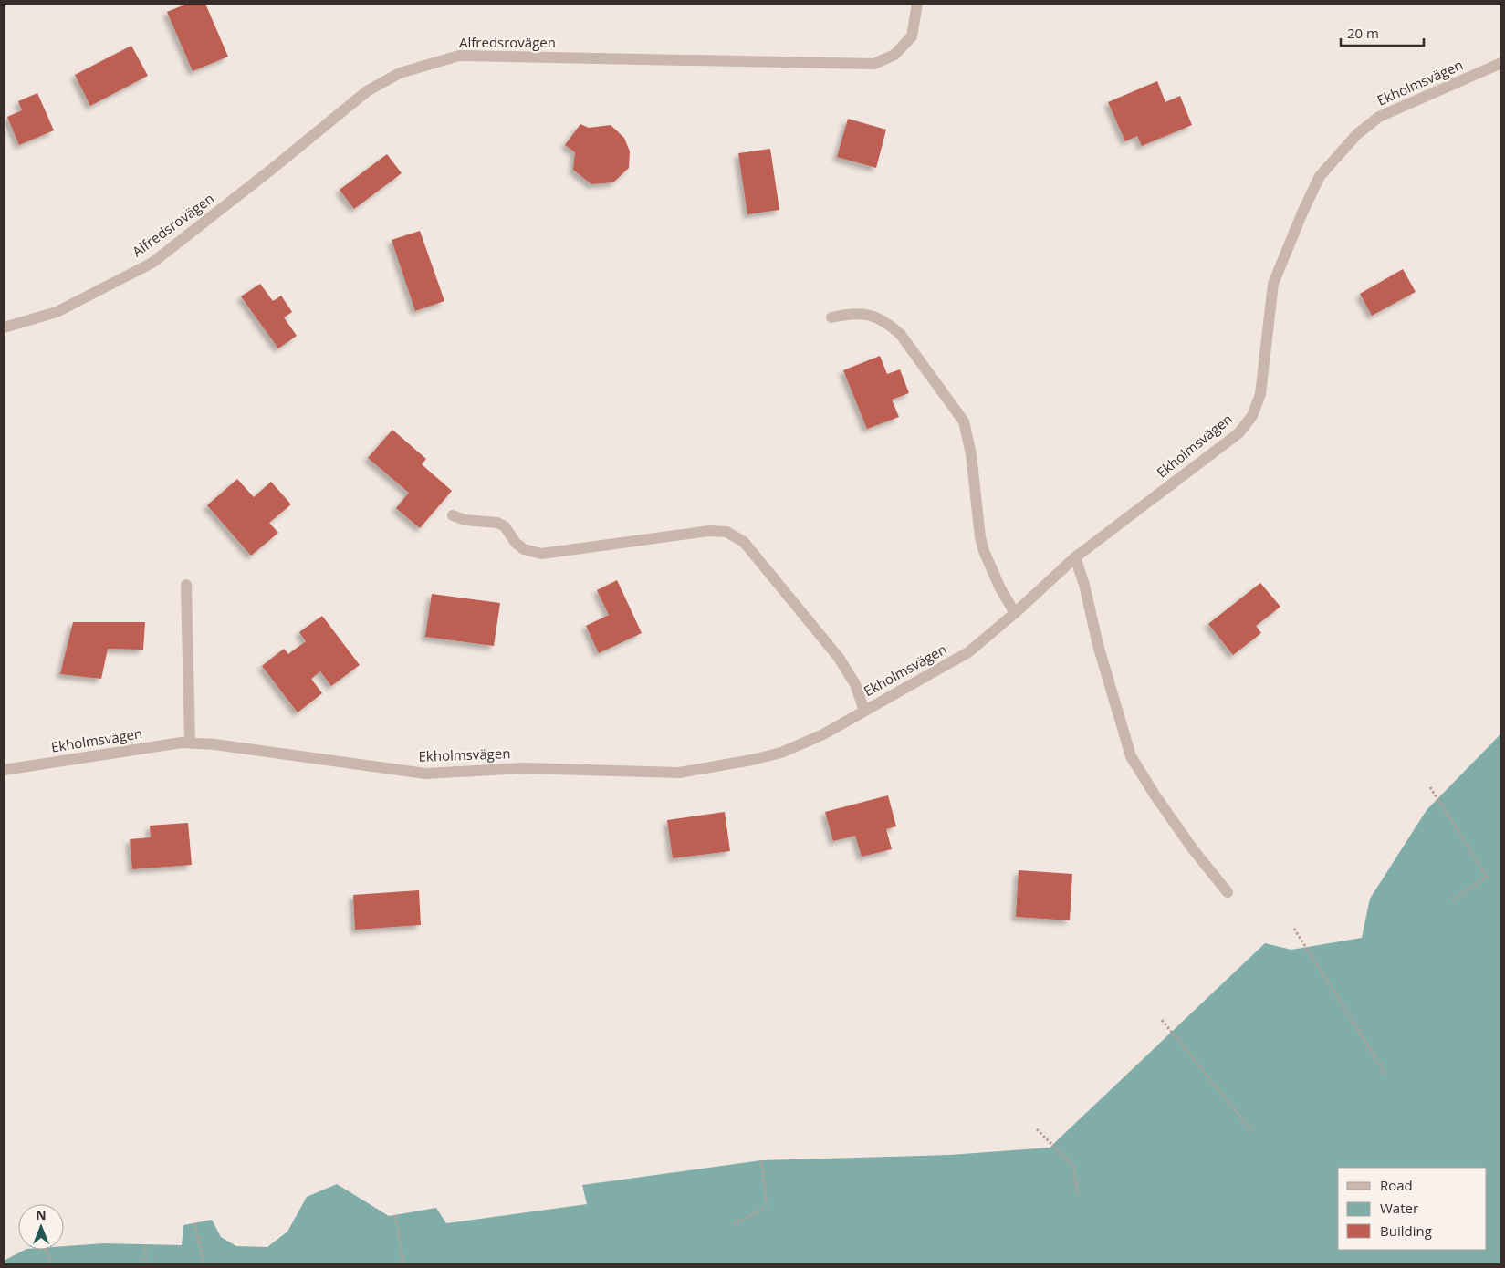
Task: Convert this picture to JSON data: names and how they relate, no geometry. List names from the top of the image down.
{
  "streets": {
    "street": ["Alfredsrovägen", "Ekholmsvägen"]
  },
  "legend": ["Road", "Water", "Building"],
  "scale_bar": "20 m",
  "north": "top"
}
